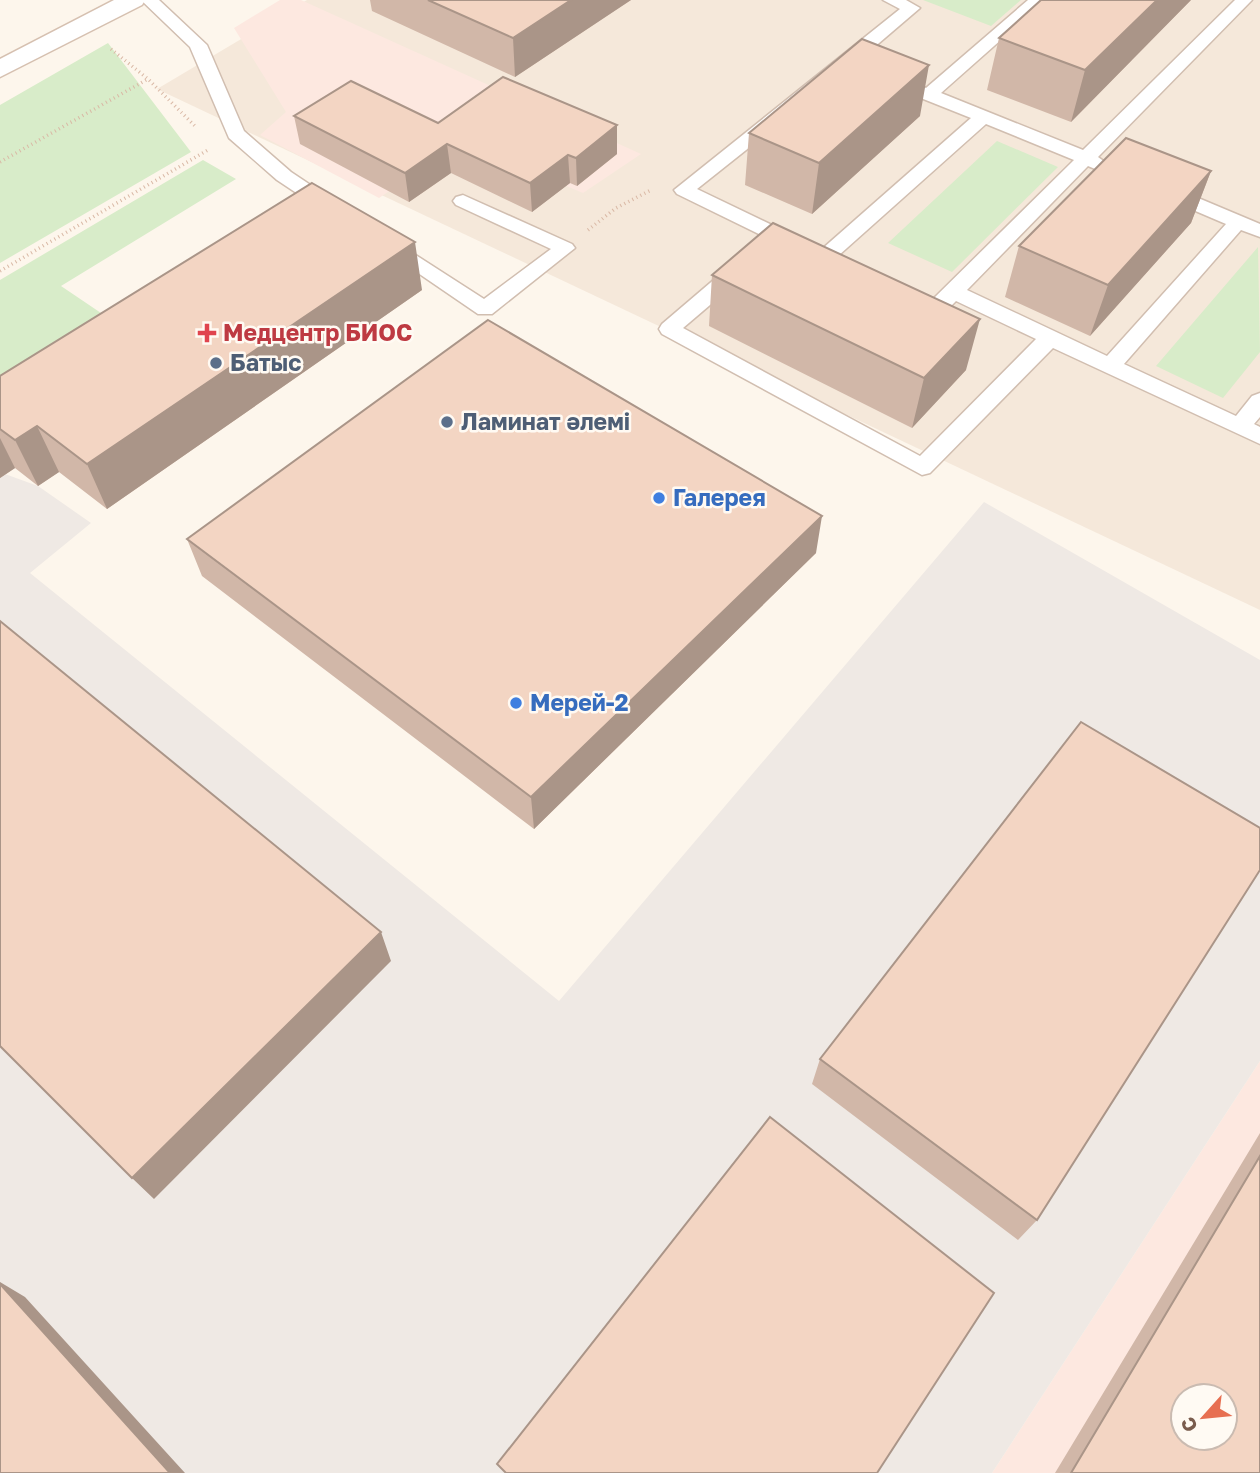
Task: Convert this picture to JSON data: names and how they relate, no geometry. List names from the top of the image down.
{
  "places": {
    "health": ["Медцентр БИОС"],
    "other": [
      "Батыс",
      "Ламинат әлемі",
      "Галерея",
      "Мерей-2"
    ]
  },
  "north": "bottom left"
}
